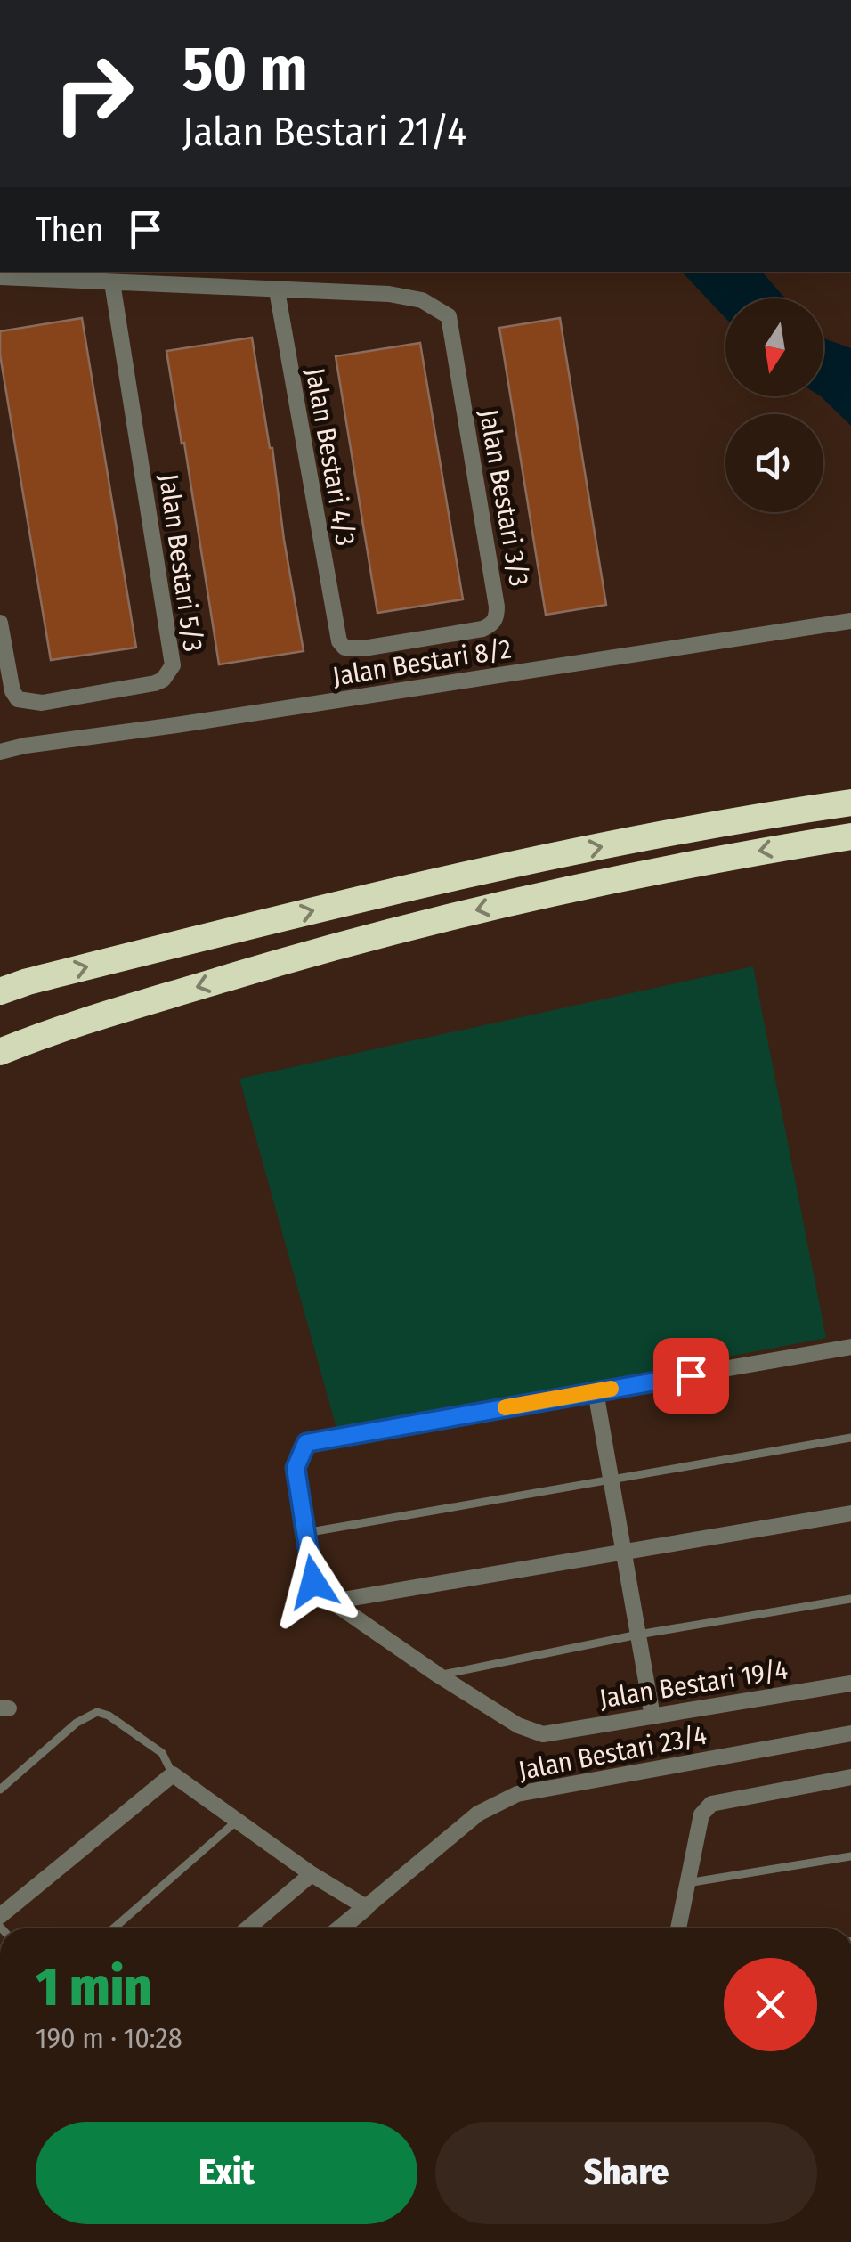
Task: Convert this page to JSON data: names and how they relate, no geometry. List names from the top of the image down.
{
  "streets": {
    "street": [
      "Jalan Bestari 4/3",
      "Jalan Bestari 3/3",
      "Jalan Bestari 5/3",
      "Jalan Bestari 8/2",
      "Jalan Bestari 19/4",
      "Jalan Bestari 23/4"
    ]
  },
  "crossings": [
    ["Jalan Bestari 4/3", "Jalan Bestari 3/3"]
  ],
  "north": "bottom",
  "page": {
    "turn": ["50 m", "Jalan Bestari 21/4"],
    "then": "Then",
    "heading": ["1 min", "190 m · 10:28"],
    "buttons": ["Exit", "Share"]
  }
}
